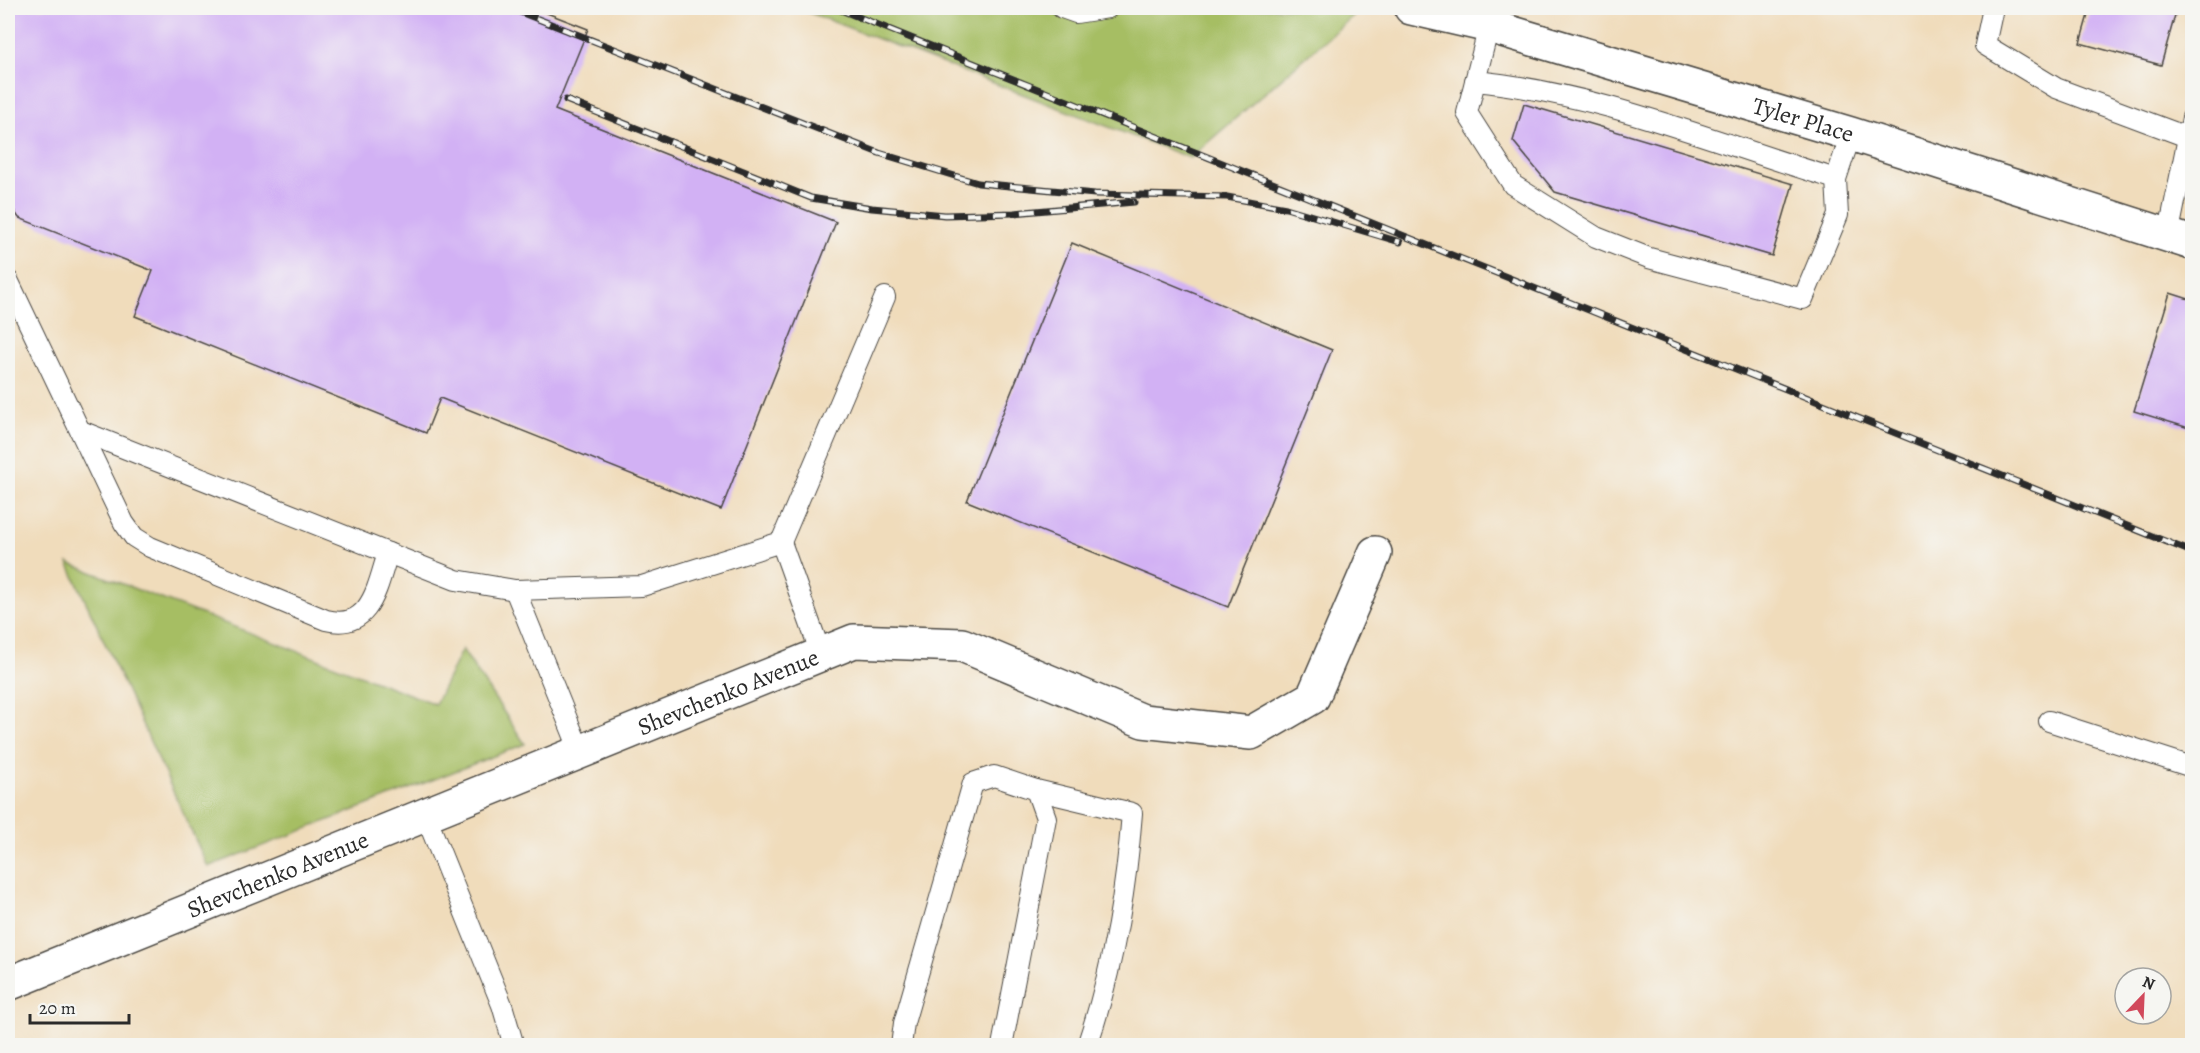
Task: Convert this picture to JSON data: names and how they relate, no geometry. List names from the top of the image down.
{
  "streets": {
    "street": ["Tyler Place", "Shevchenko Avenue"]
  },
  "scale_bar": "20 m",
  "north": "top right"
}
